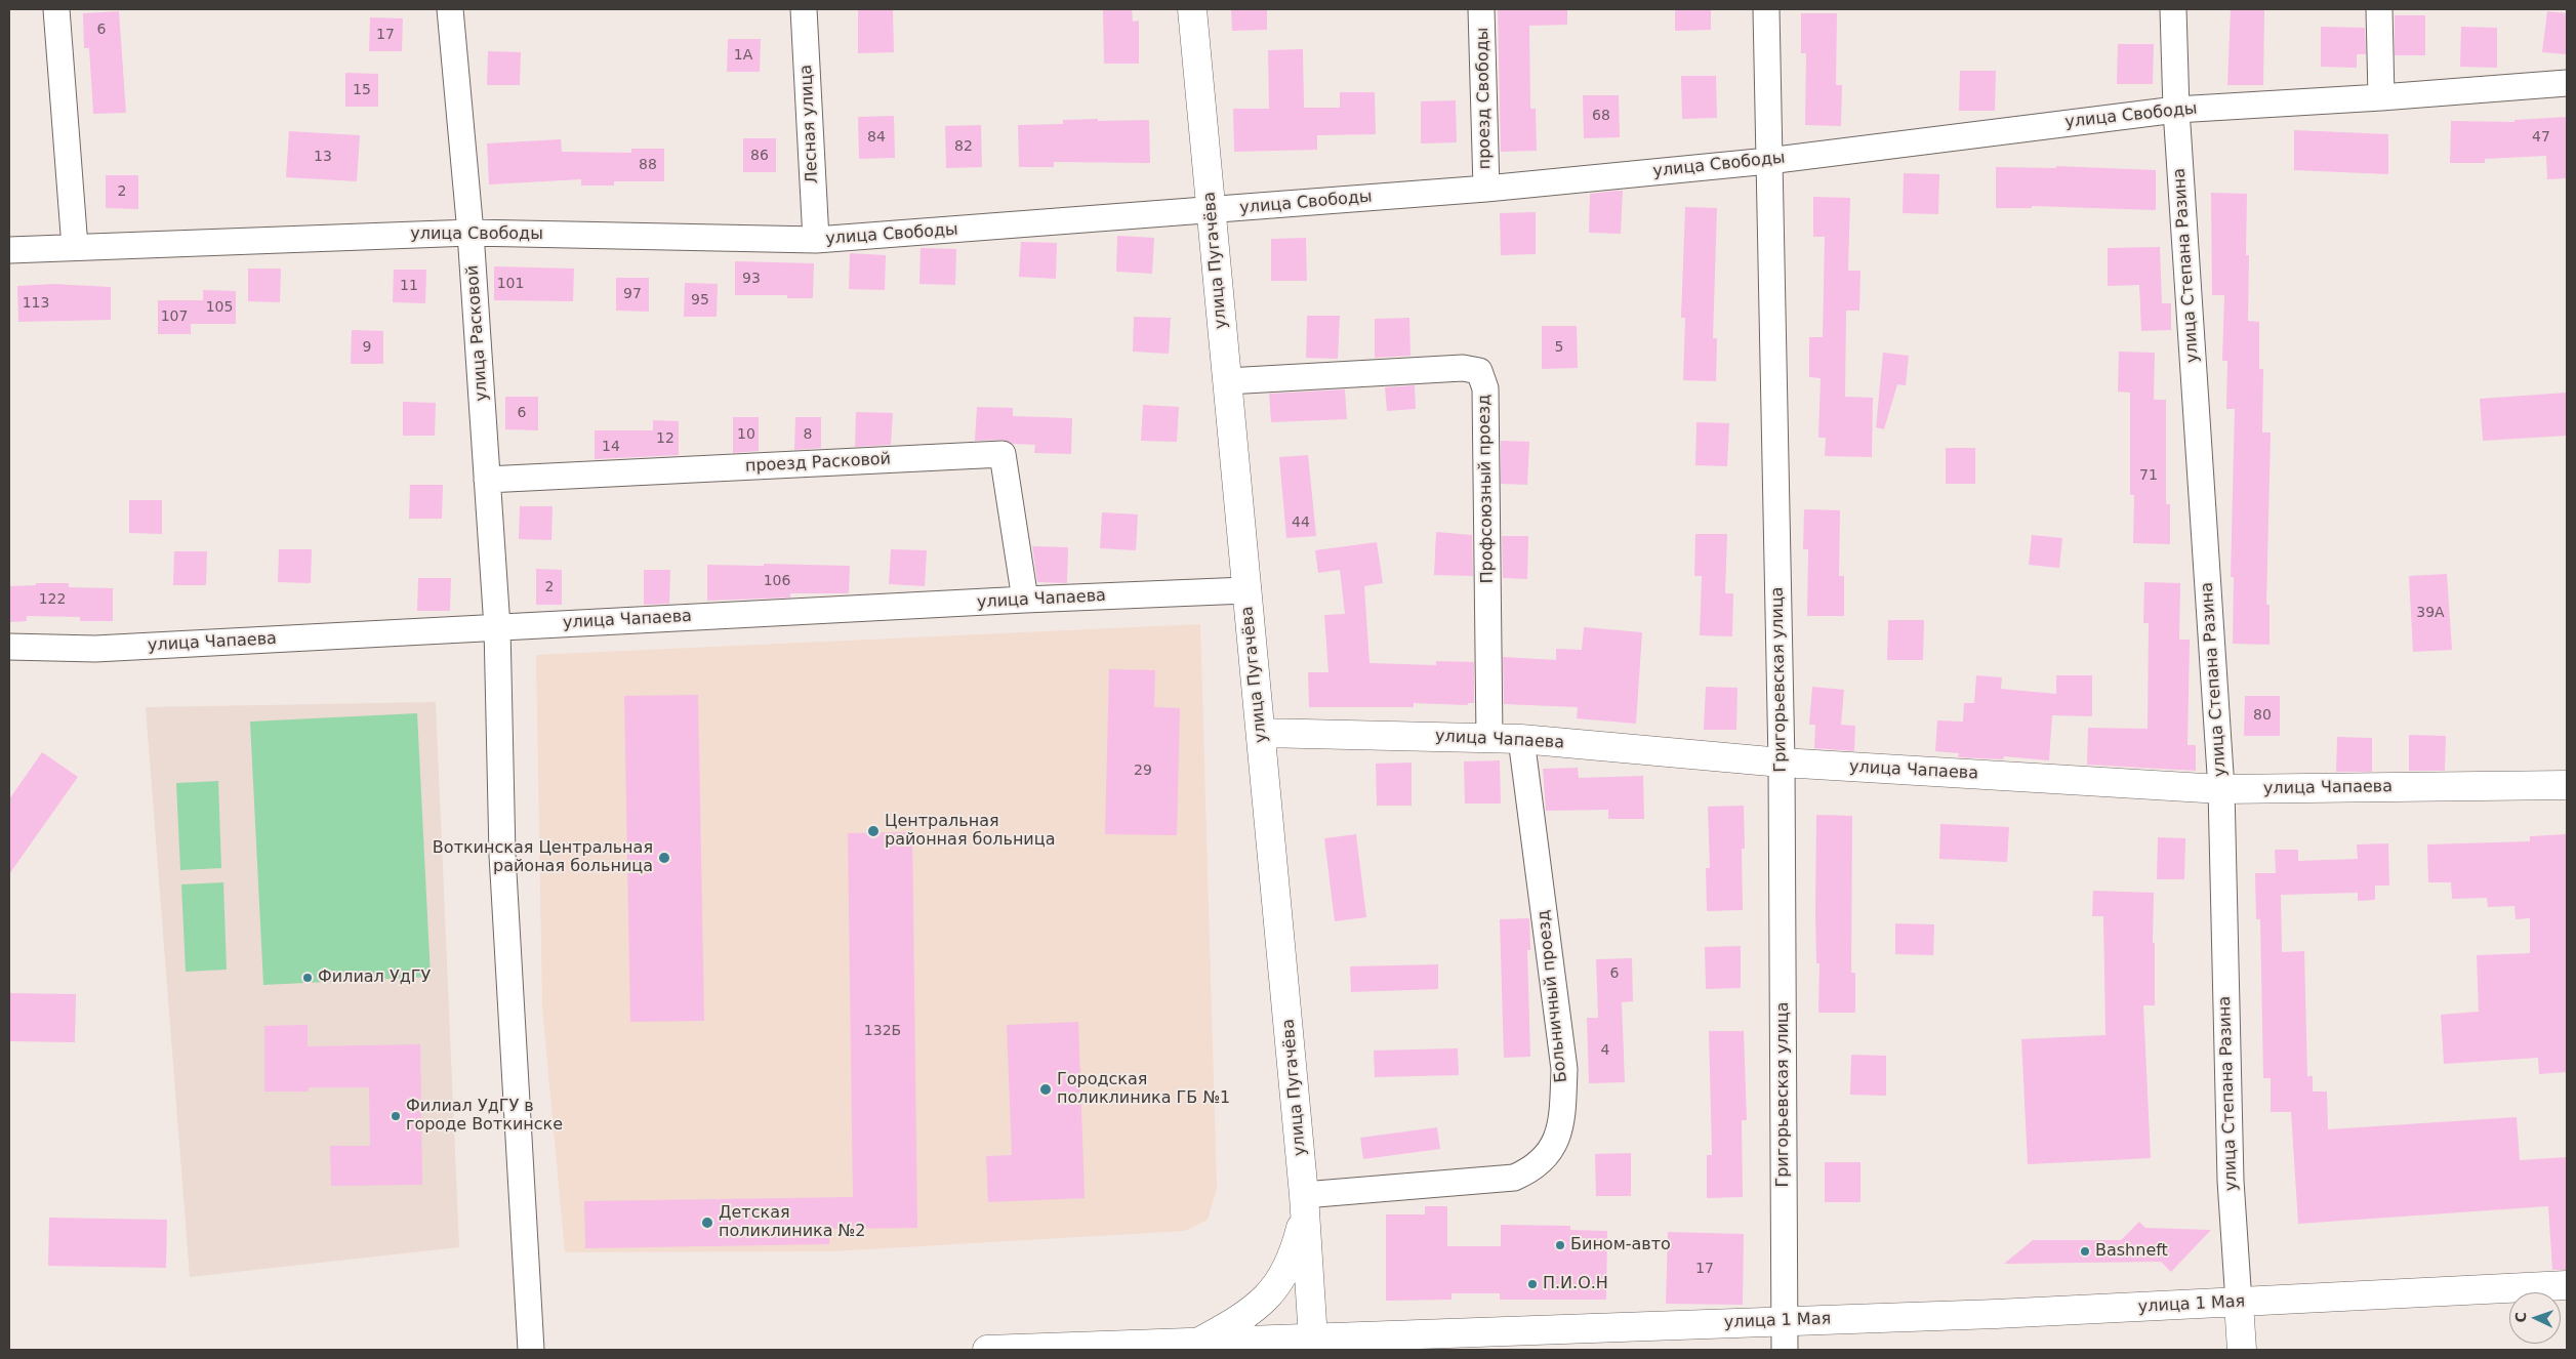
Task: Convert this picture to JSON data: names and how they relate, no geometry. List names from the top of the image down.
{
  "streets": {
    "main road": [
      "улица Пугачёва",
      "улица Степана Разина",
      "улица Чапаева",
      "улица 1 Мая"
    ],
    "street": [
      "проезд Свободы",
      "улица Свободы",
      "Лесная улица",
      "улица Расковой",
      "проезд Расковой",
      "Профсоюзный проезд",
      "Григорьевская улица",
      "Больничный проезд"
    ]
  },
  "crossings": [
    ["проезд Свободы", "улица Свободы"],
    ["улица Свободы", "Лесная улица"],
    ["улица Свободы", "улица Пугачёва"],
    ["улица Свободы", "улица Степана Разина"],
    ["улица Свободы", "улица Расковой"],
    ["улица Свободы", "Григорьевская улица"],
    ["улица Пугачёва", "Профсоюзный проезд"],
    ["улица Пугачёва", "улица Чапаева"],
    ["улица Пугачёва", "Больничный проезд"],
    ["улица Пугачёва", "улица 1 Мая"],
    ["улица Степана Разина", "улица Чапаева"],
    ["улица Степана Разина", "улица 1 Мая"],
    ["улица Расковой", "проезд Расковой"],
    ["улица Расковой", "улица Чапаева"],
    ["проезд Расковой", "улица Чапаева"],
    ["Профсоюзный проезд", "улица Чапаева"],
    ["улица Чапаева", "Григорьевская улица"],
    ["улица Чапаева", "Больничный проезд"],
    ["Григорьевская улица", "улица 1 Мая"]
  ],
  "places": [
    "Центральная районная больница",
    "Воткинская Центральная районая больница",
    "Филиал УдГУ",
    "Городская поликлиника ГБ №1",
    "Филиал УдГУ в городе Воткинске",
    "Детская поликлиника №2",
    "Бином-авто",
    "Bashneft",
    "П.И.О.Н"
  ],
  "house_numbers": [
    "6",
    "17",
    "1А",
    "15",
    "68",
    "84",
    "47",
    "82",
    "86",
    "13",
    "88",
    "2",
    "93",
    "101",
    "11",
    "97",
    "95",
    "113",
    "105",
    "107",
    "9",
    "5",
    "6",
    "10",
    "8",
    "12",
    "14",
    "71",
    "44",
    "106",
    "2",
    "122",
    "39А",
    "80",
    "29",
    "6",
    "132Б",
    "4",
    "17"
  ],
  "north": "left"
}
